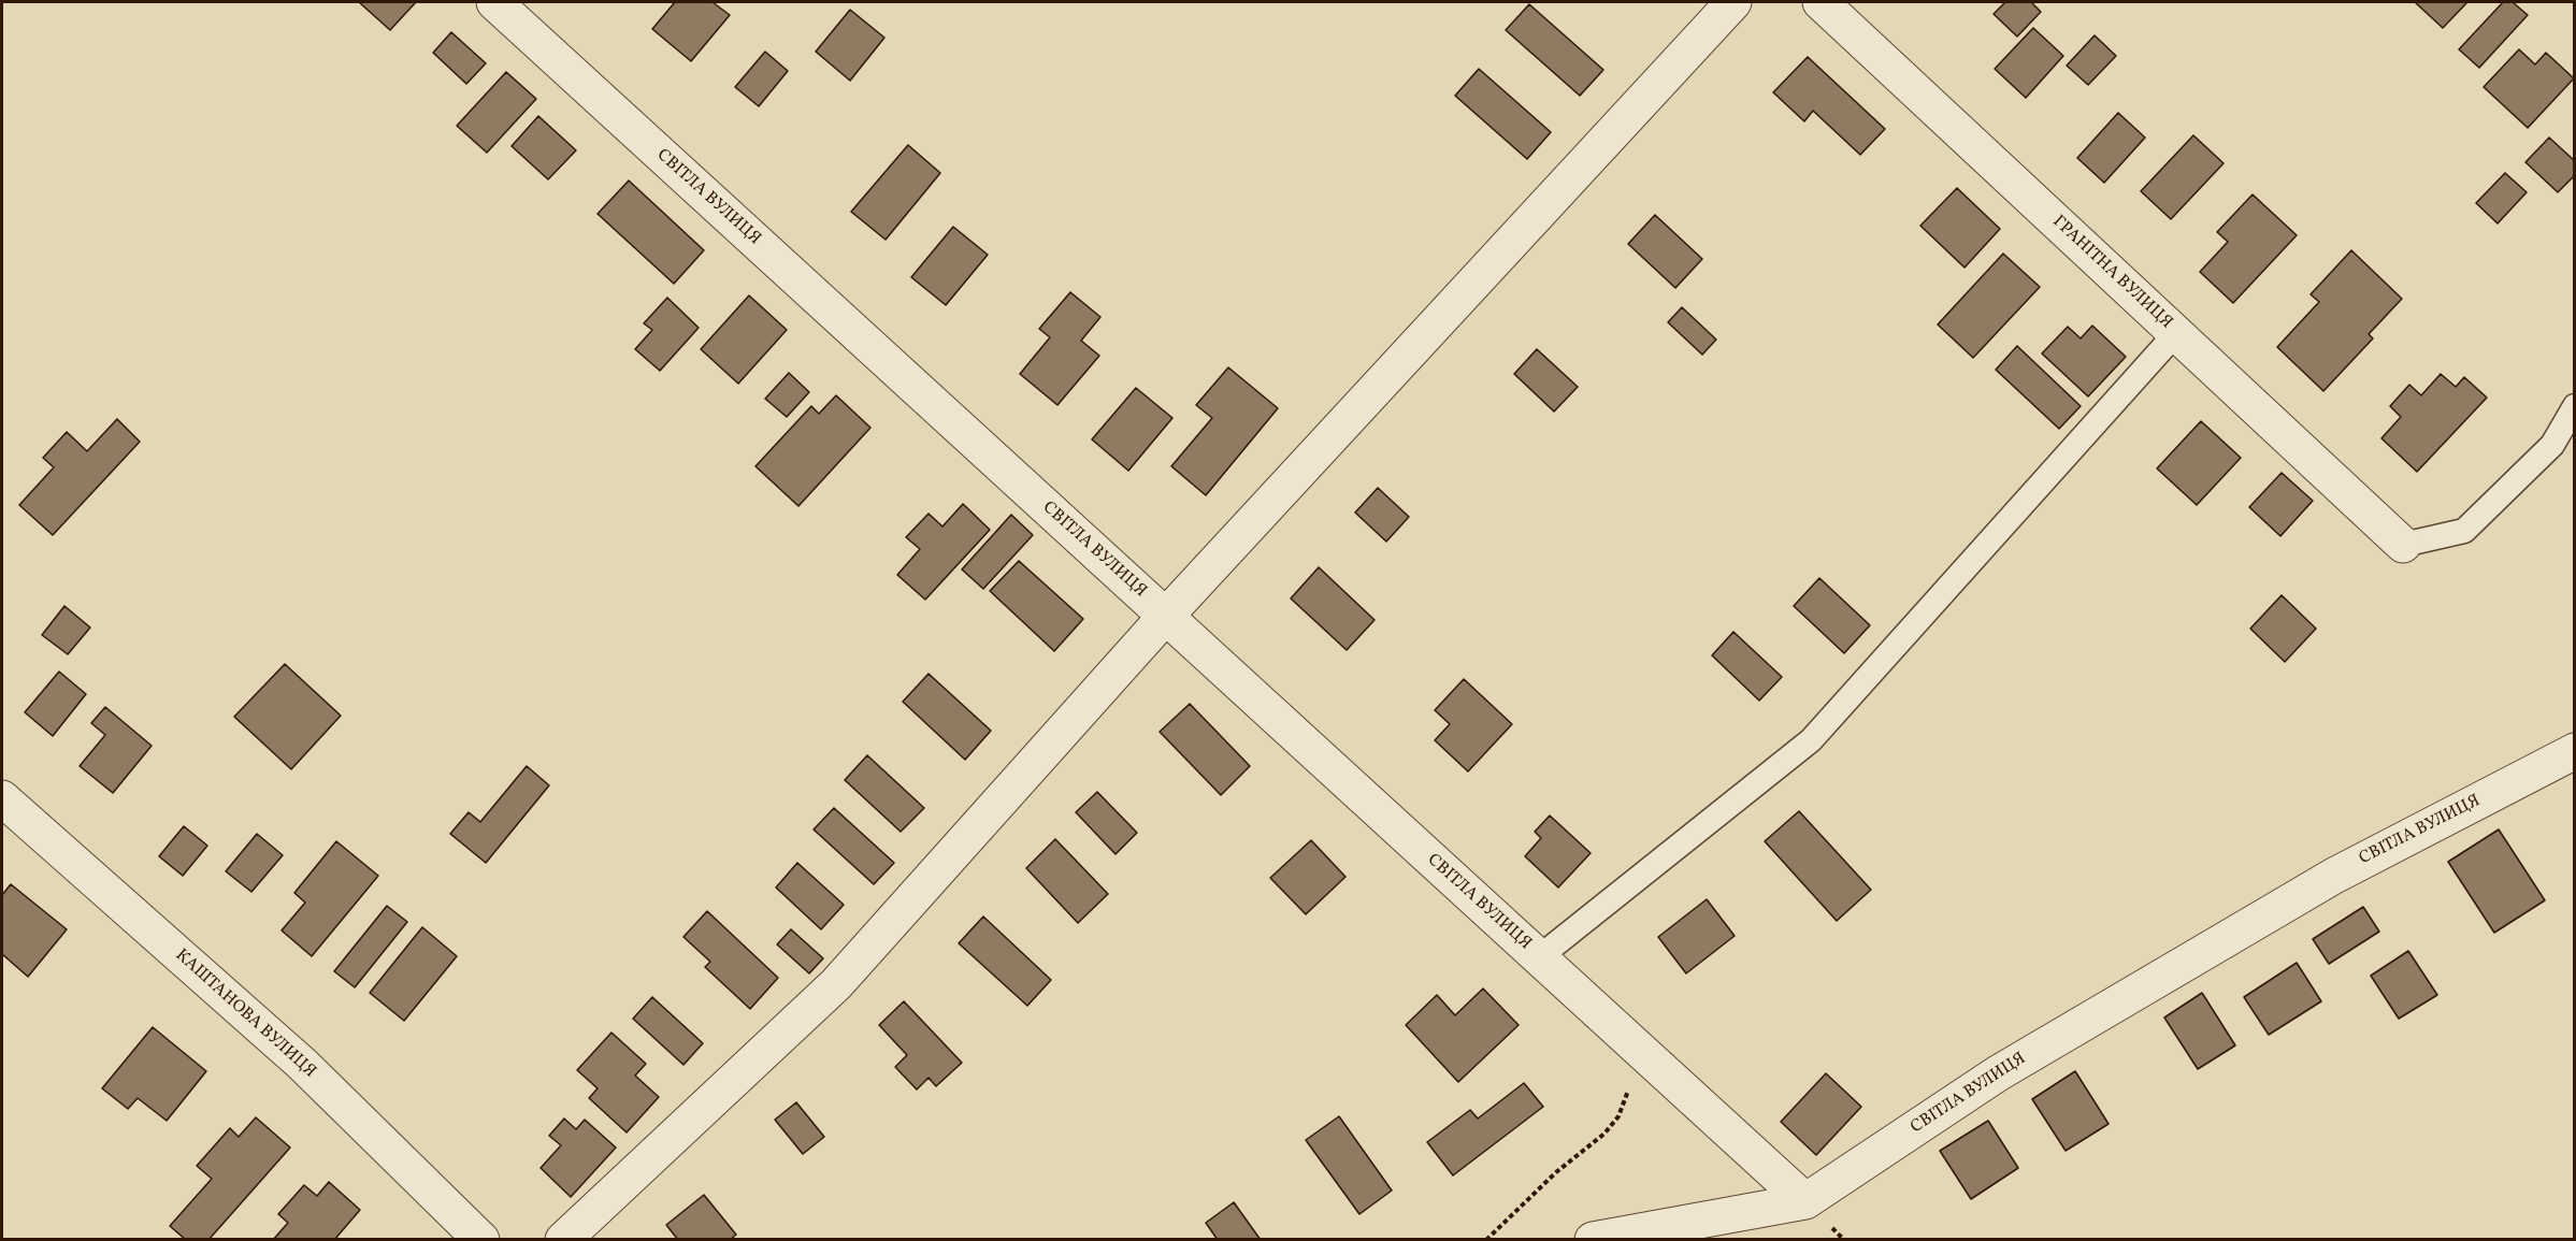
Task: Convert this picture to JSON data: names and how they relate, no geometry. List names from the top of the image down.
{
  "streets": {
    "street": ["СВІТЛА ВУЛИЦЯ", "ГРАНІТНА ВУЛИЦЯ", "КАШТАНОВА ВУЛИЦЯ"]
  }
}
